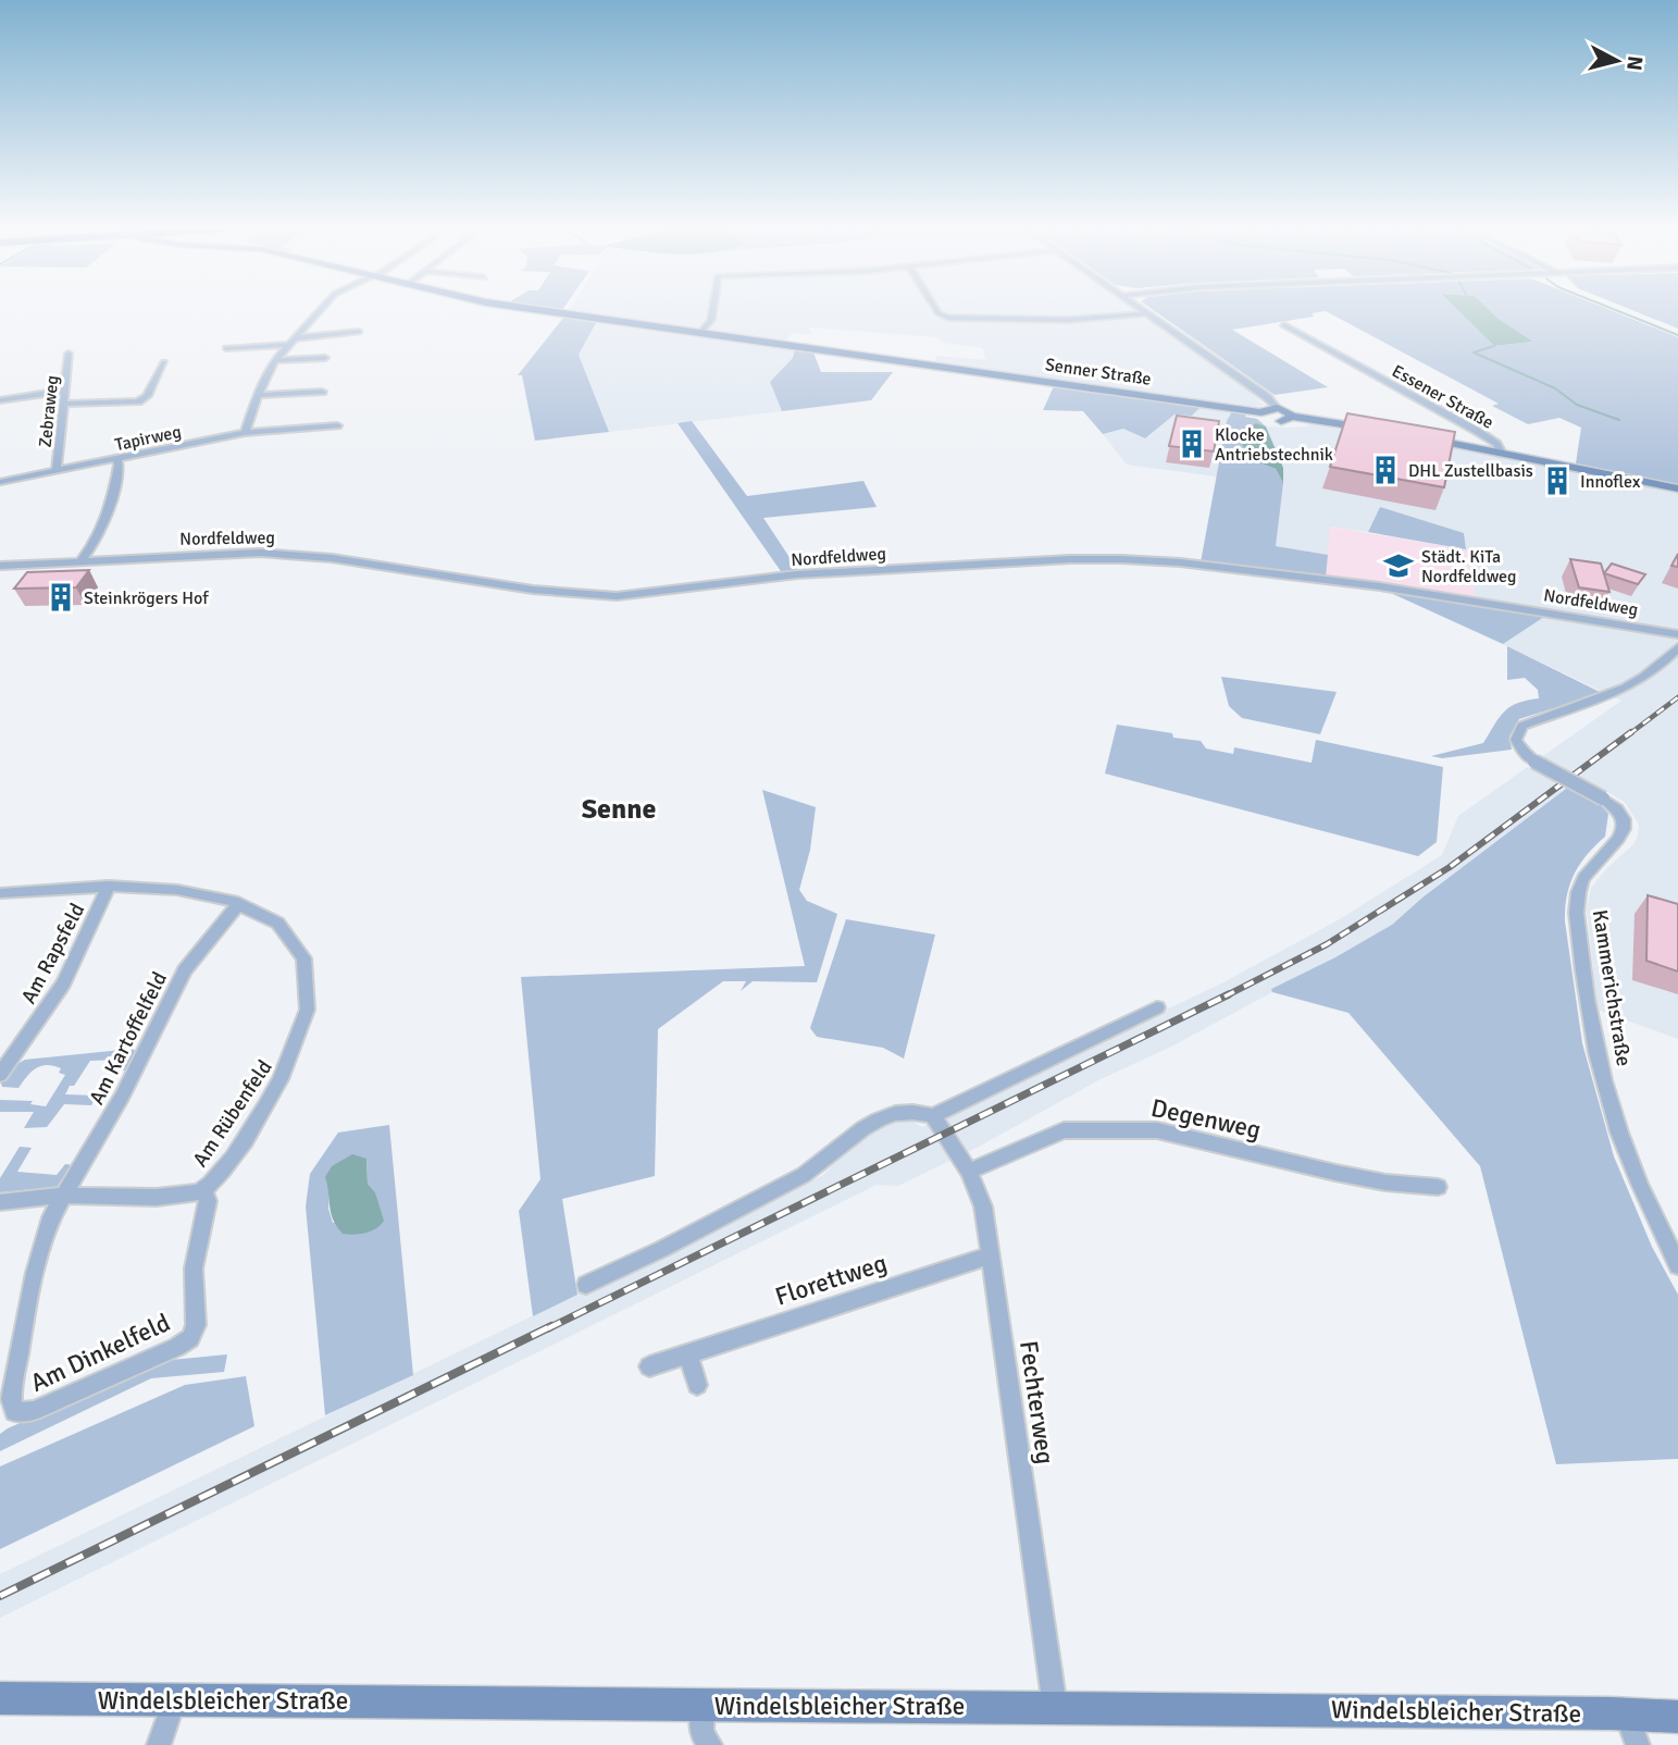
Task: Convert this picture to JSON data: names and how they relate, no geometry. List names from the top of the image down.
{
  "streets": {
    "street": [
      "Senner Straße",
      "Essener Straße",
      "Zebraweg",
      "Tapirweg",
      "Nordfeldweg",
      "Am Rapsfeld",
      "Kammerichstraße",
      "Am Kartoffelfeld",
      "Am Rübenfeld",
      "Degenweg",
      "Florettweg",
      "Am Dinkelfeld",
      "Fechterweg",
      "Windelsbleicher Straße"
    ]
  },
  "crossings": [
    ["Zebraweg", "Tapirweg"],
    ["Am Rapsfeld", "Am Rübenfeld"],
    ["Am Kartoffelfeld", "Am Rübenfeld"],
    ["Am Kartoffelfeld", "Am Dinkelfeld"],
    ["Am Rübenfeld", "Am Dinkelfeld"],
    ["Degenweg", "Fechterweg"],
    ["Florettweg", "Fechterweg"],
    ["Fechterweg", "Windelsbleicher Straße"]
  ],
  "districts": ["Senne"],
  "places": {
    "building": [
      "Klocke Antriebstechnik",
      "DHL Zustellbasis",
      "Innoflex",
      "Steinkrögers Hof"
    ],
    "school or university": ["Städt. KiTa Nordfeldweg"]
  },
  "north": "right"
}
